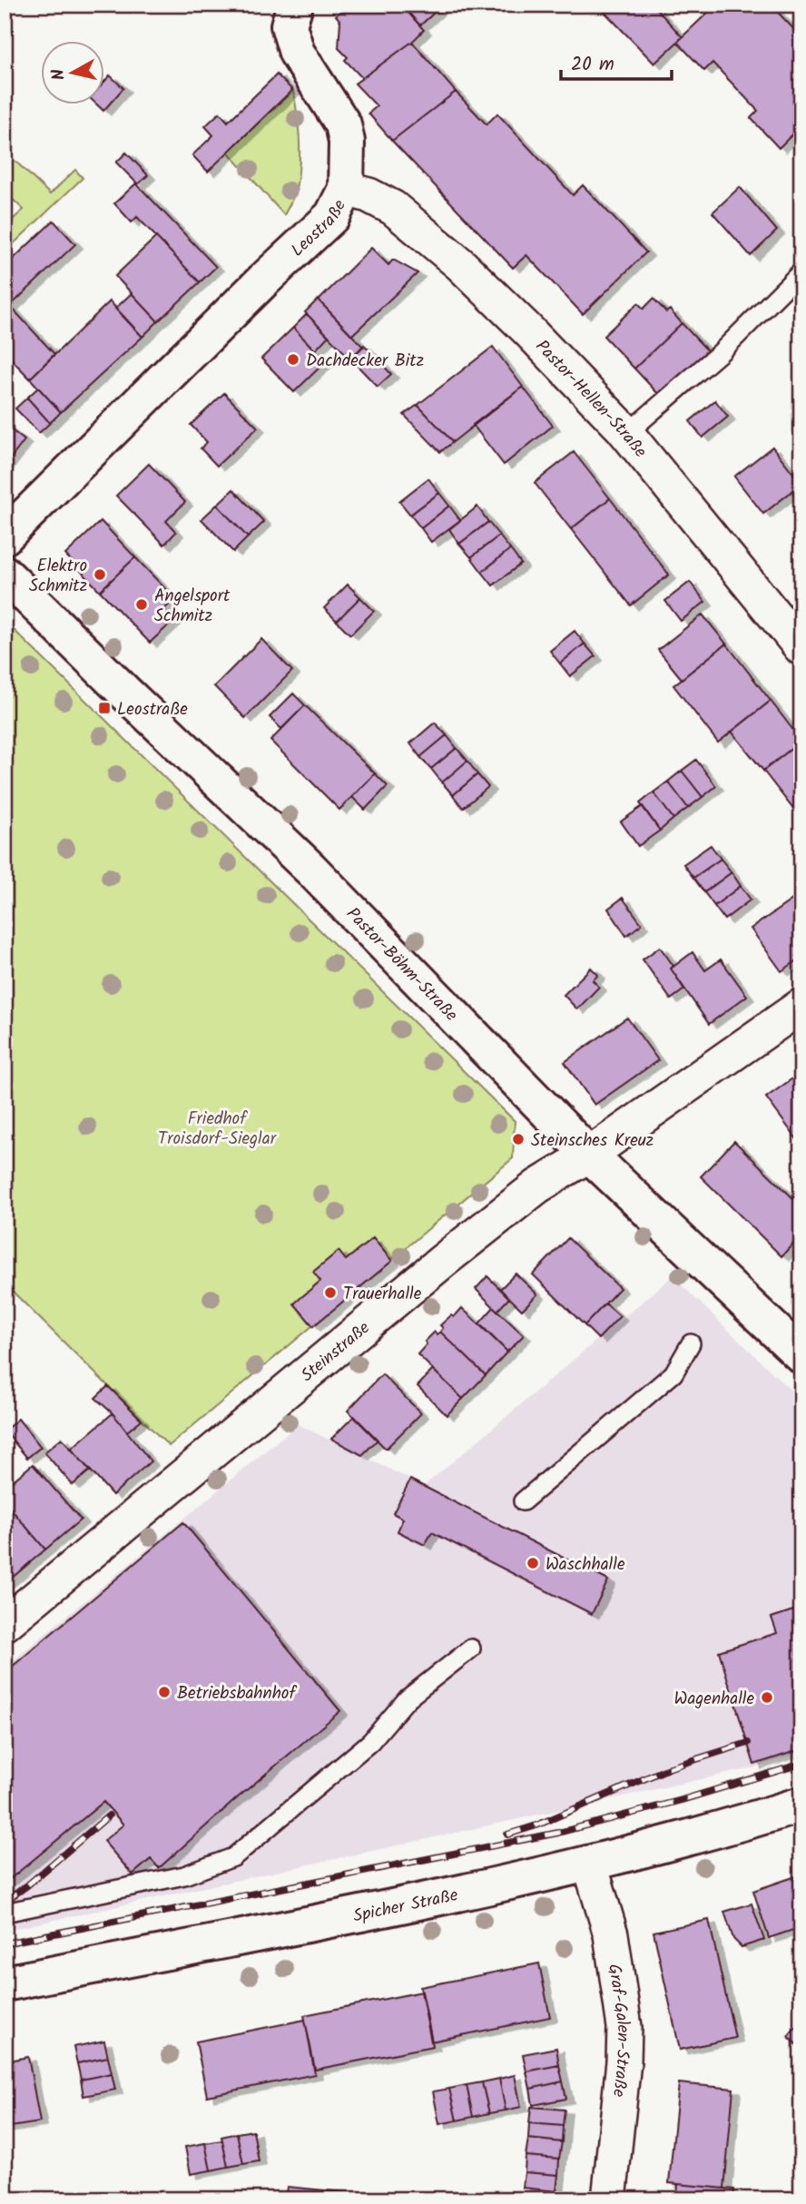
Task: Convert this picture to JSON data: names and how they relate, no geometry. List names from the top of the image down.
{
  "streets": {
    "street": [
      "Leostraße",
      "Pastor-Hellen-Straße",
      "Pastor-Böhm-Straße",
      "Steinstraße",
      "Spicher Straße",
      "Graf-Galen-Straße"
    ]
  },
  "crossings": [
    ["Leostraße", "Pastor-Hellen-Straße"],
    ["Pastor-Böhm-Straße", "Steinstraße"],
    ["Spicher Straße", "Graf-Galen-Straße"]
  ],
  "parks": ["Friedhof Troisdorf-Sieglar"],
  "places": {
    "other": [
      "Dachdecker Bitz",
      "Elektro Schmitz",
      "Angelsport Schmitz",
      "Steinsches Kreuz",
      "Trauerhalle",
      "Waschhalle",
      "Betriebsbahnhof",
      "Wagenhalle"
    ],
    "transit": ["Leostraße"]
  },
  "scale_bar": "20 m",
  "north": "left"
}
